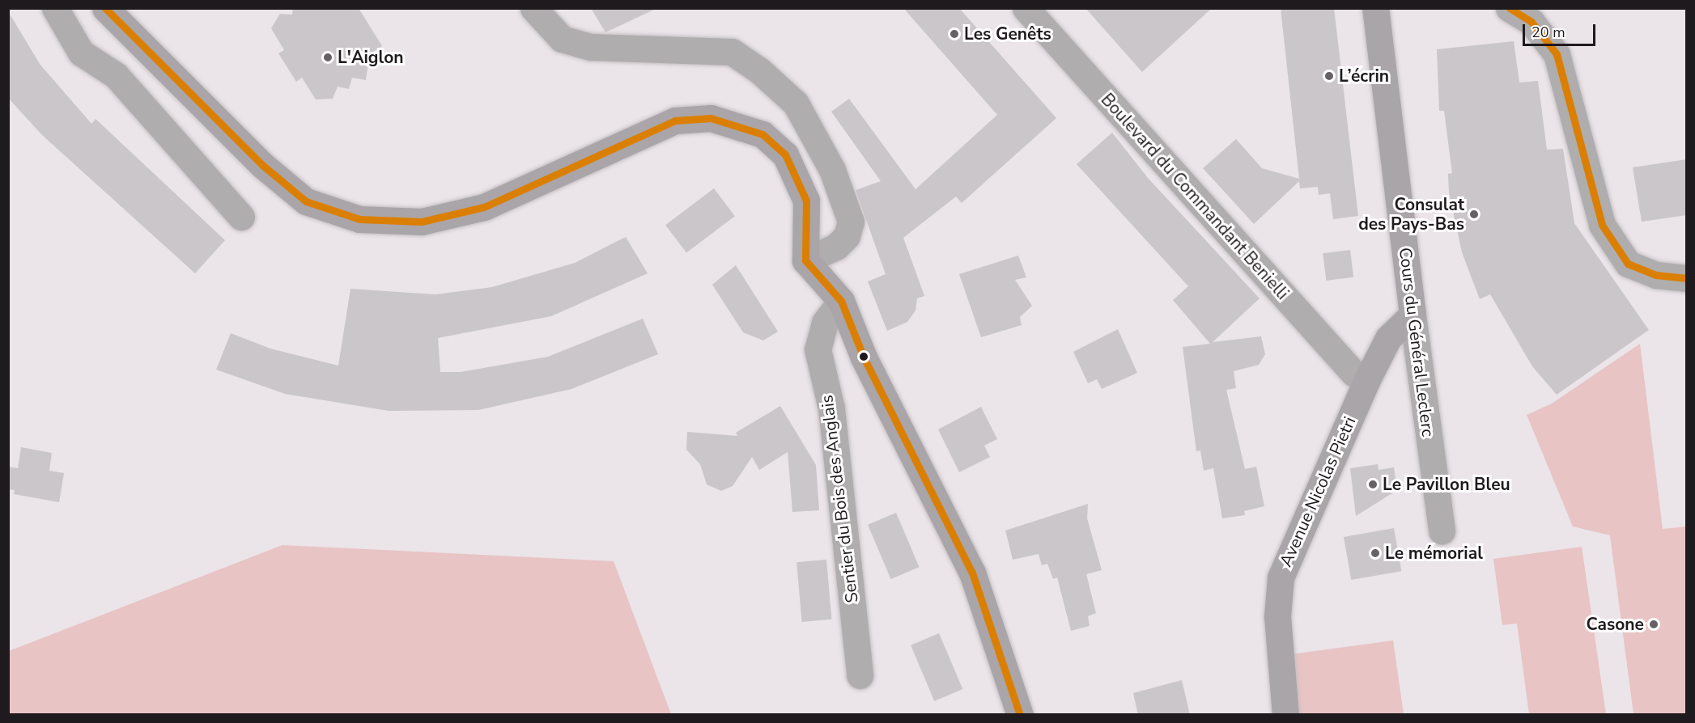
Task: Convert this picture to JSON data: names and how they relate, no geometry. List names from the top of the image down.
{
  "streets": {
    "main road": ["Cours du Général Leclerc", "Avenue Nicolas Pietri"],
    "street": ["Boulevard du Commandant Benielli", "Sentier du Bois des Anglais"]
  },
  "crossings": [
    ["Boulevard du Commandant Benielli", "Avenue Nicolas Pietri"],
    ["Cours du Général Leclerc", "Avenue Nicolas Pietri"]
  ],
  "places": [
    "Les Genêts",
    "L'Aiglon",
    "L’écrin",
    "Consulat des Pays-Bas",
    "Le Pavillon Bleu",
    "Le mémorial",
    "Casone"
  ],
  "scale_bar": "20 m"
}
